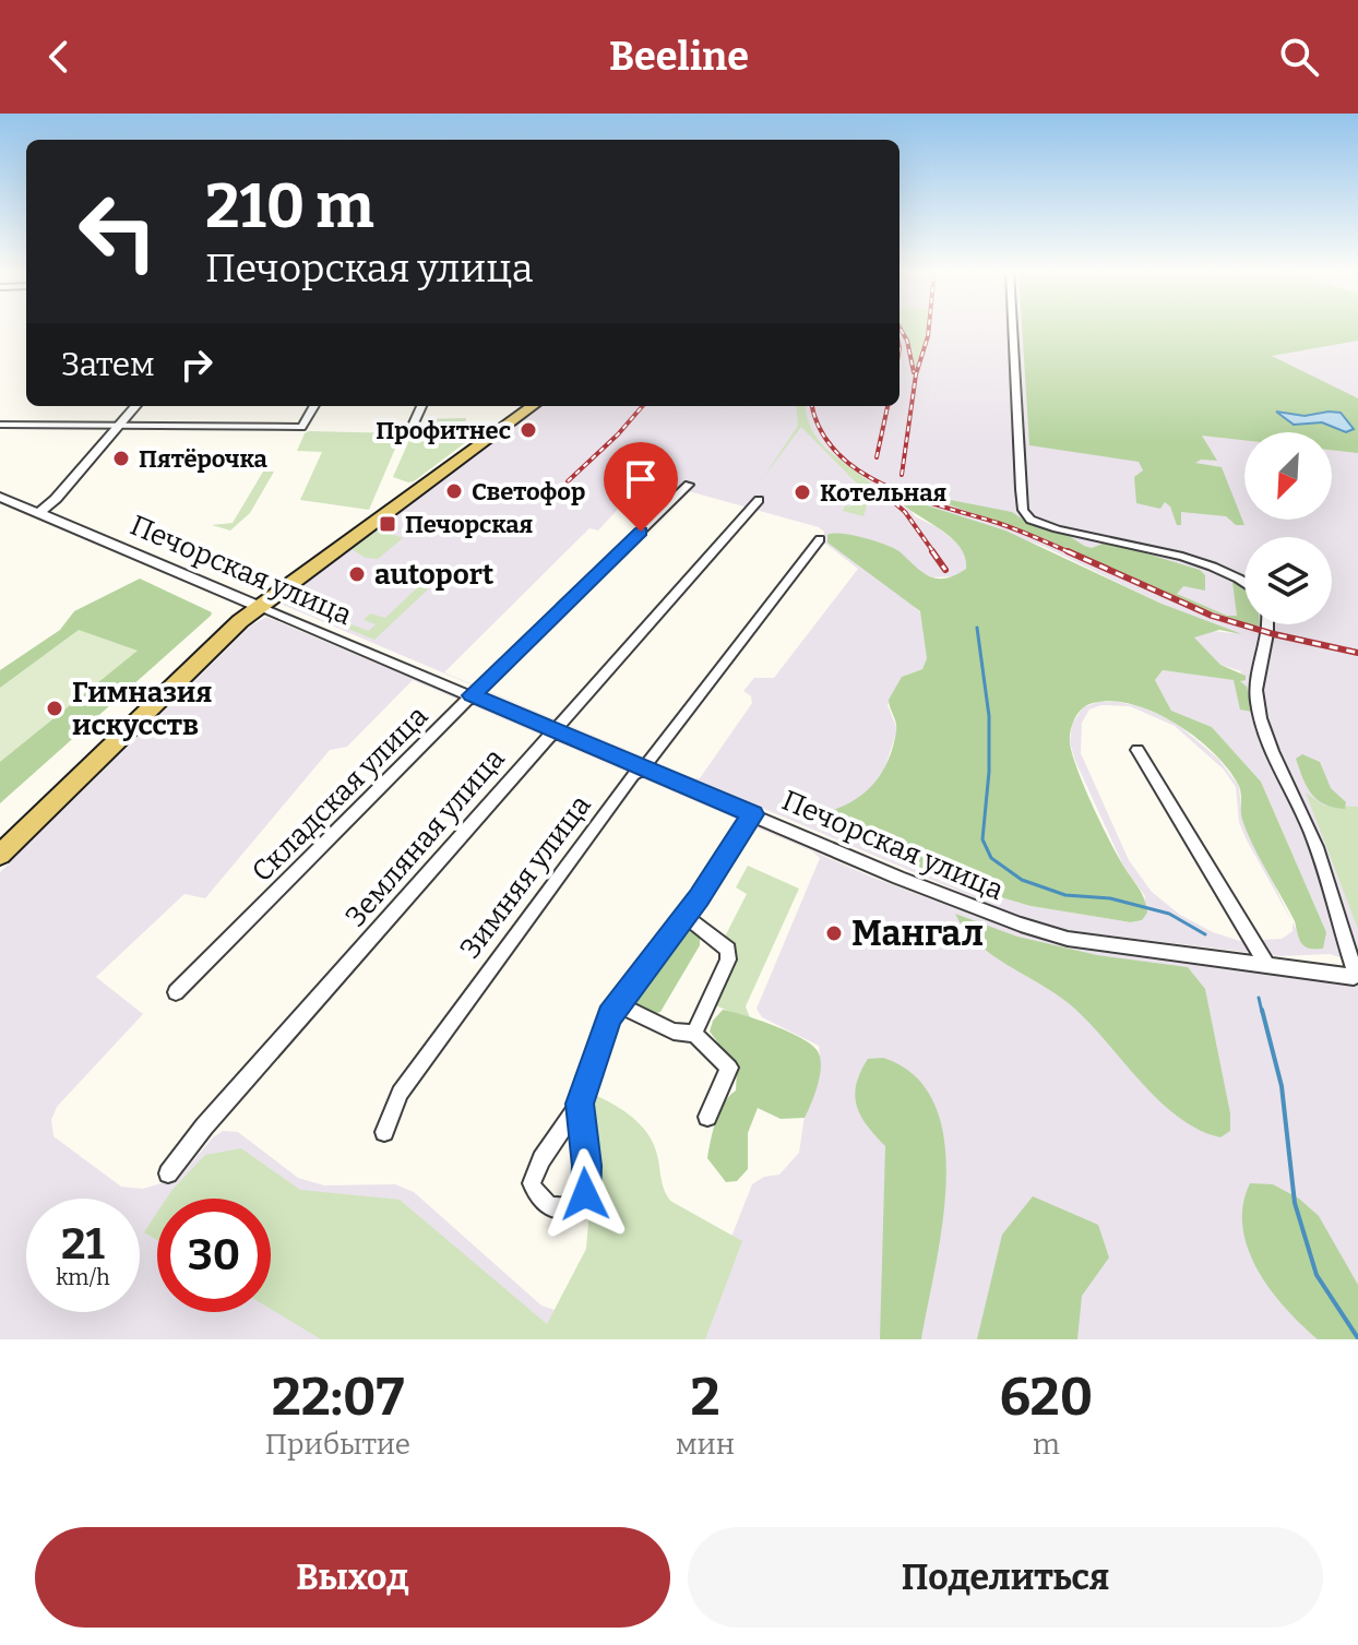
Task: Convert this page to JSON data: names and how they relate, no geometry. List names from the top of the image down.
{
  "streets": {
    "street": [
      "Печорская улица",
      "Складская улица",
      "Земляная улица",
      "Зимняя улица"
    ]
  },
  "crossings": [
    ["Печорская улица", "Складская улица"],
    ["Печорская улица", "Земляная улица"],
    ["Печорская улица", "Зимняя улица"]
  ],
  "places": {
    "other": [
      "Профитнес",
      "Пятёрочка",
      "Светофор",
      "Котельная",
      "autoport",
      "Гимназия искусств",
      "Мангал"
    ],
    "transit": ["Печорская"]
  },
  "north": "bottom left",
  "page": {
    "header": "Beeline",
    "turn": ["210 m", "Печорская улица"],
    "then": "Затем",
    "speed": "21 km/h",
    "limit": "30",
    "eta": [
      "22:07",
      "Прибытие",
      "2",
      "мин",
      "620",
      "m"
    ],
    "buttons": ["Выход", "Поделиться"]
  }
}
